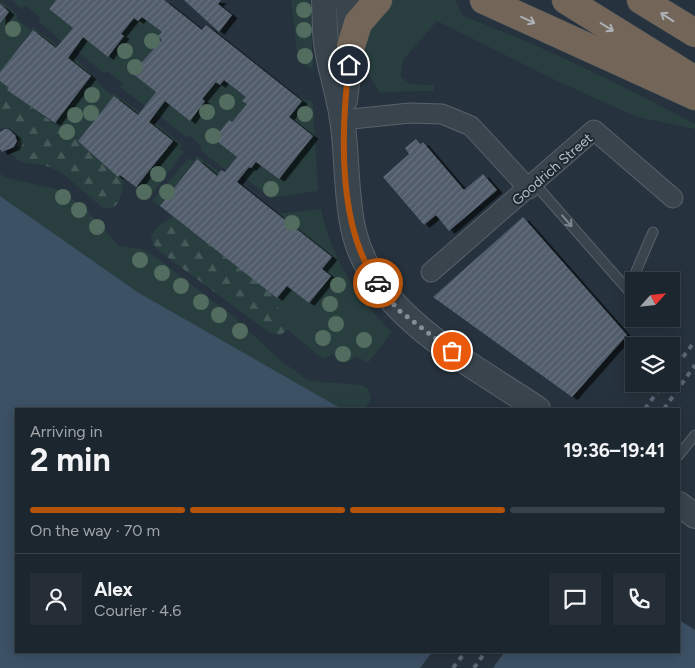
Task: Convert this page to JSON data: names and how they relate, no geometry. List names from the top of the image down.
{
  "streets": {
    "street": ["Goodrich Street"]
  },
  "north": "top right",
  "page": {
    "heading": ["2 min", "Arriving in", "19:36–19:41"],
    "panel": ["Alex", "Courier · 4.6"],
    "bar": "On the way · 70 m"
  }
}
